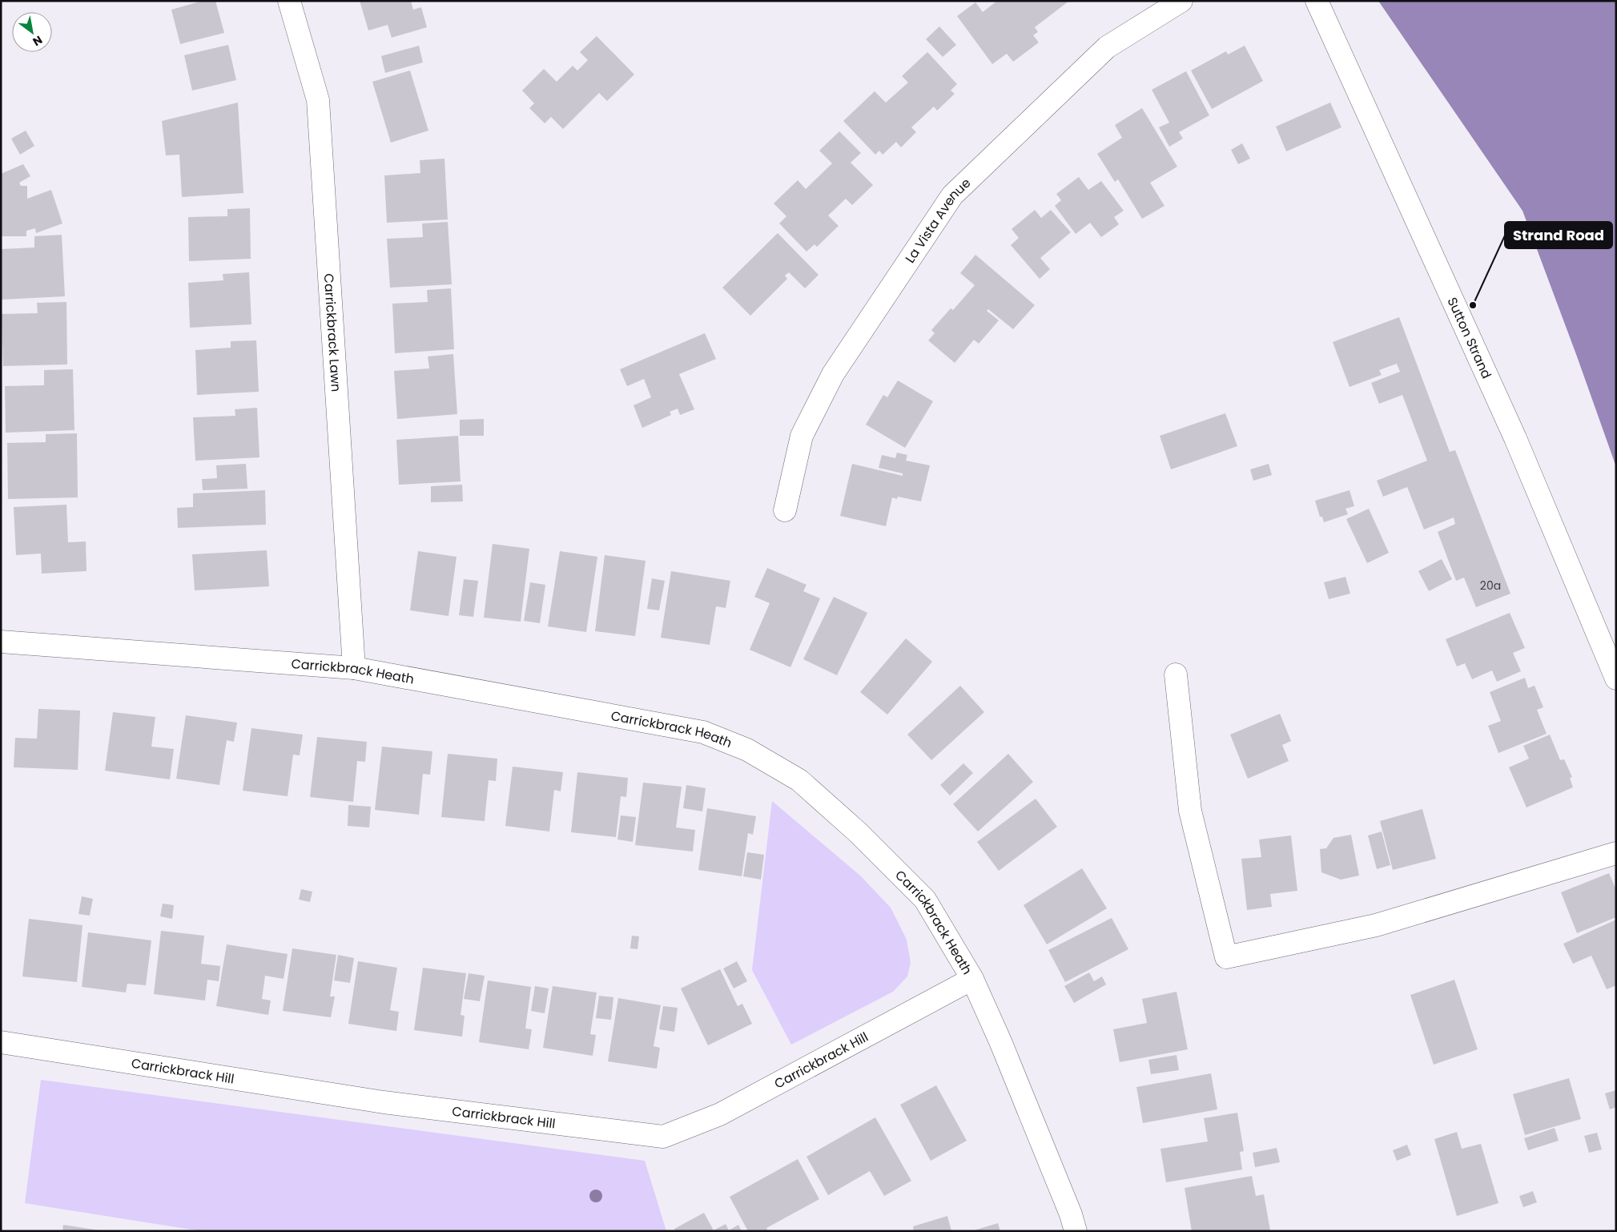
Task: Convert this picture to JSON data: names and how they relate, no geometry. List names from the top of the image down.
{
  "streets": {
    "street": [
      "La Vista Avenue",
      "Carrickbrack Lawn",
      "Sutton Strand",
      "Carrickbrack Heath",
      "Carrickbrack Hill"
    ]
  },
  "crossings": [
    ["Carrickbrack Lawn", "Carrickbrack Heath"],
    ["Carrickbrack Heath", "Carrickbrack Hill"]
  ],
  "places": ["Strand Road"],
  "house_numbers": ["20a"],
  "north": "bottom right"
}
